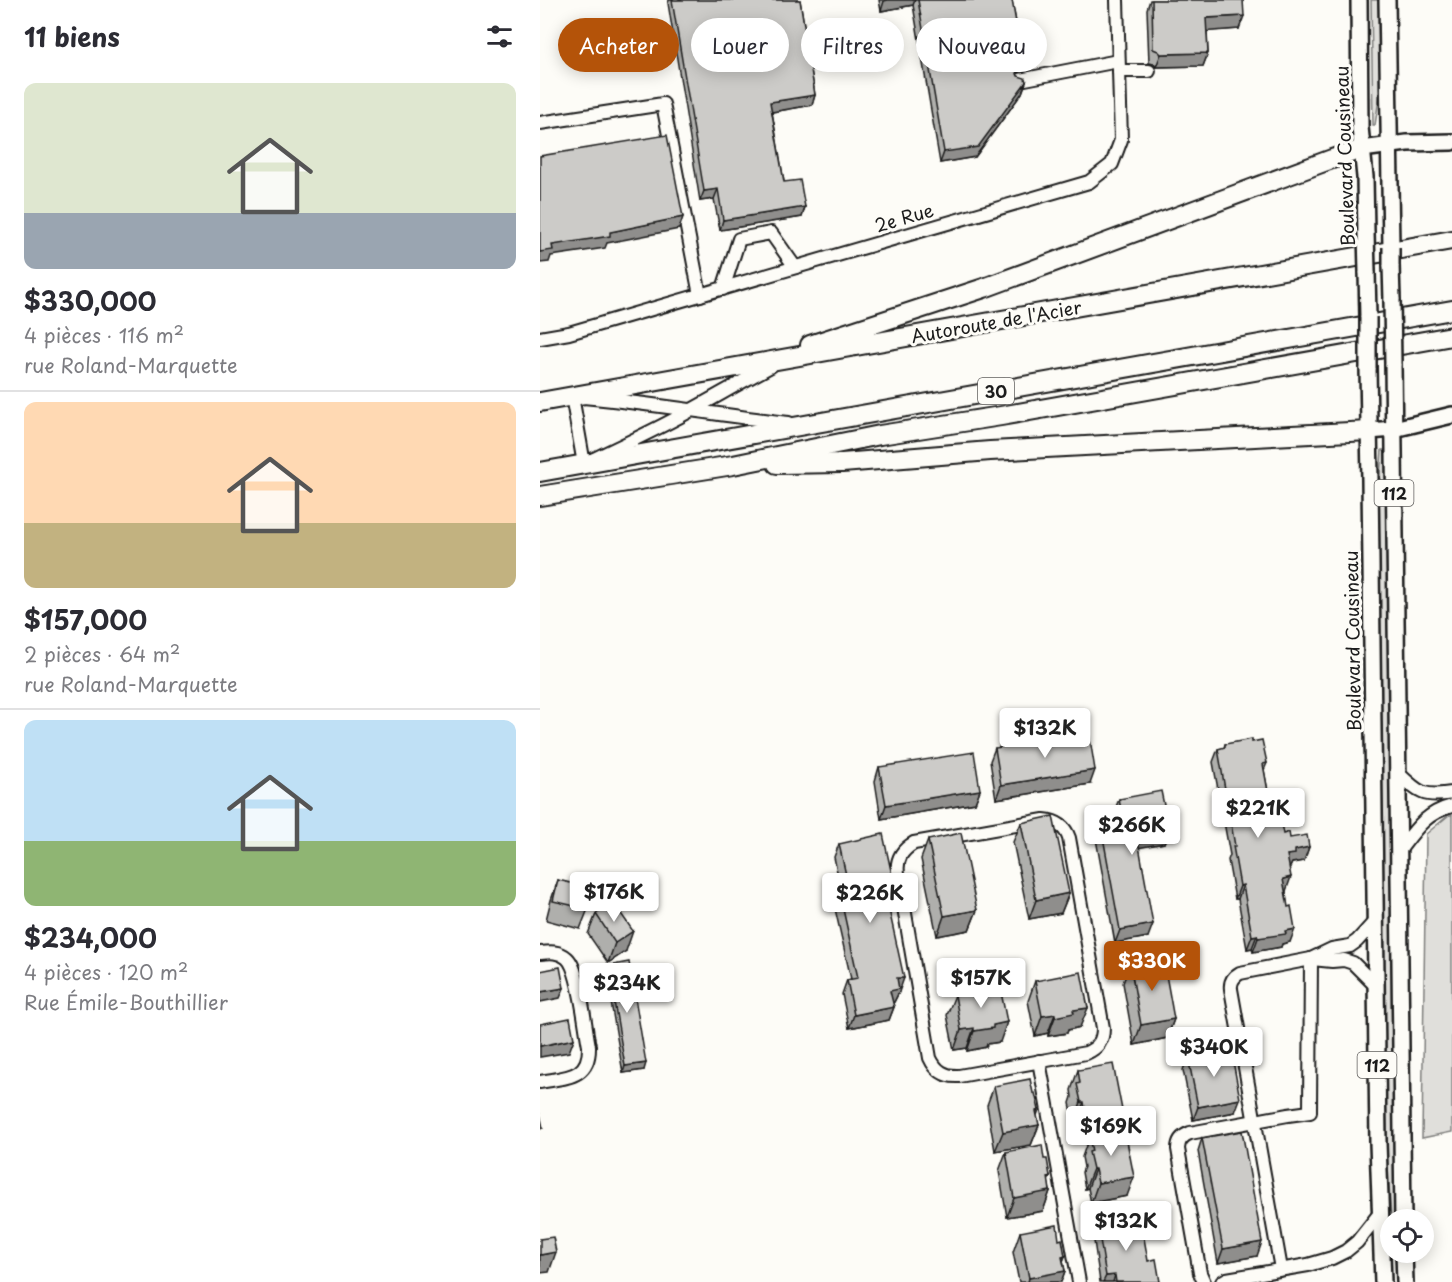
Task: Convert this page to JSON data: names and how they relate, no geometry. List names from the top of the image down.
{
  "streets": {
    "highway": ["Autoroute de l'Acier", "30"],
    "main road": ["Boulevard Cousineau", "112"],
    "street": ["2e Rue"]
  },
  "page": {
    "heading": "11 biens",
    "chip": [
      "Acheter",
      "Louer",
      "Filtres",
      "Nouveau"
    ],
    "list": [
      {
        "name": "$330,000",
        "note": "4 pièces · 116 m² · rue Roland-Marquette"
      },
      {
        "name": "$157,000",
        "note": "2 pièces · 64 m² · rue Roland-Marquette"
      },
      {
        "name": "$234,000",
        "note": "4 pièces · 120 m² · Rue Émile-Bouthillier"
      }
    ],
    "price": [
      "$132K",
      "$221K",
      "$266K",
      "$176K",
      "$226K",
      "$330K",
      "$157K",
      "$234K",
      "$340K",
      "$169K",
      "$132K"
    ]
  }
}
